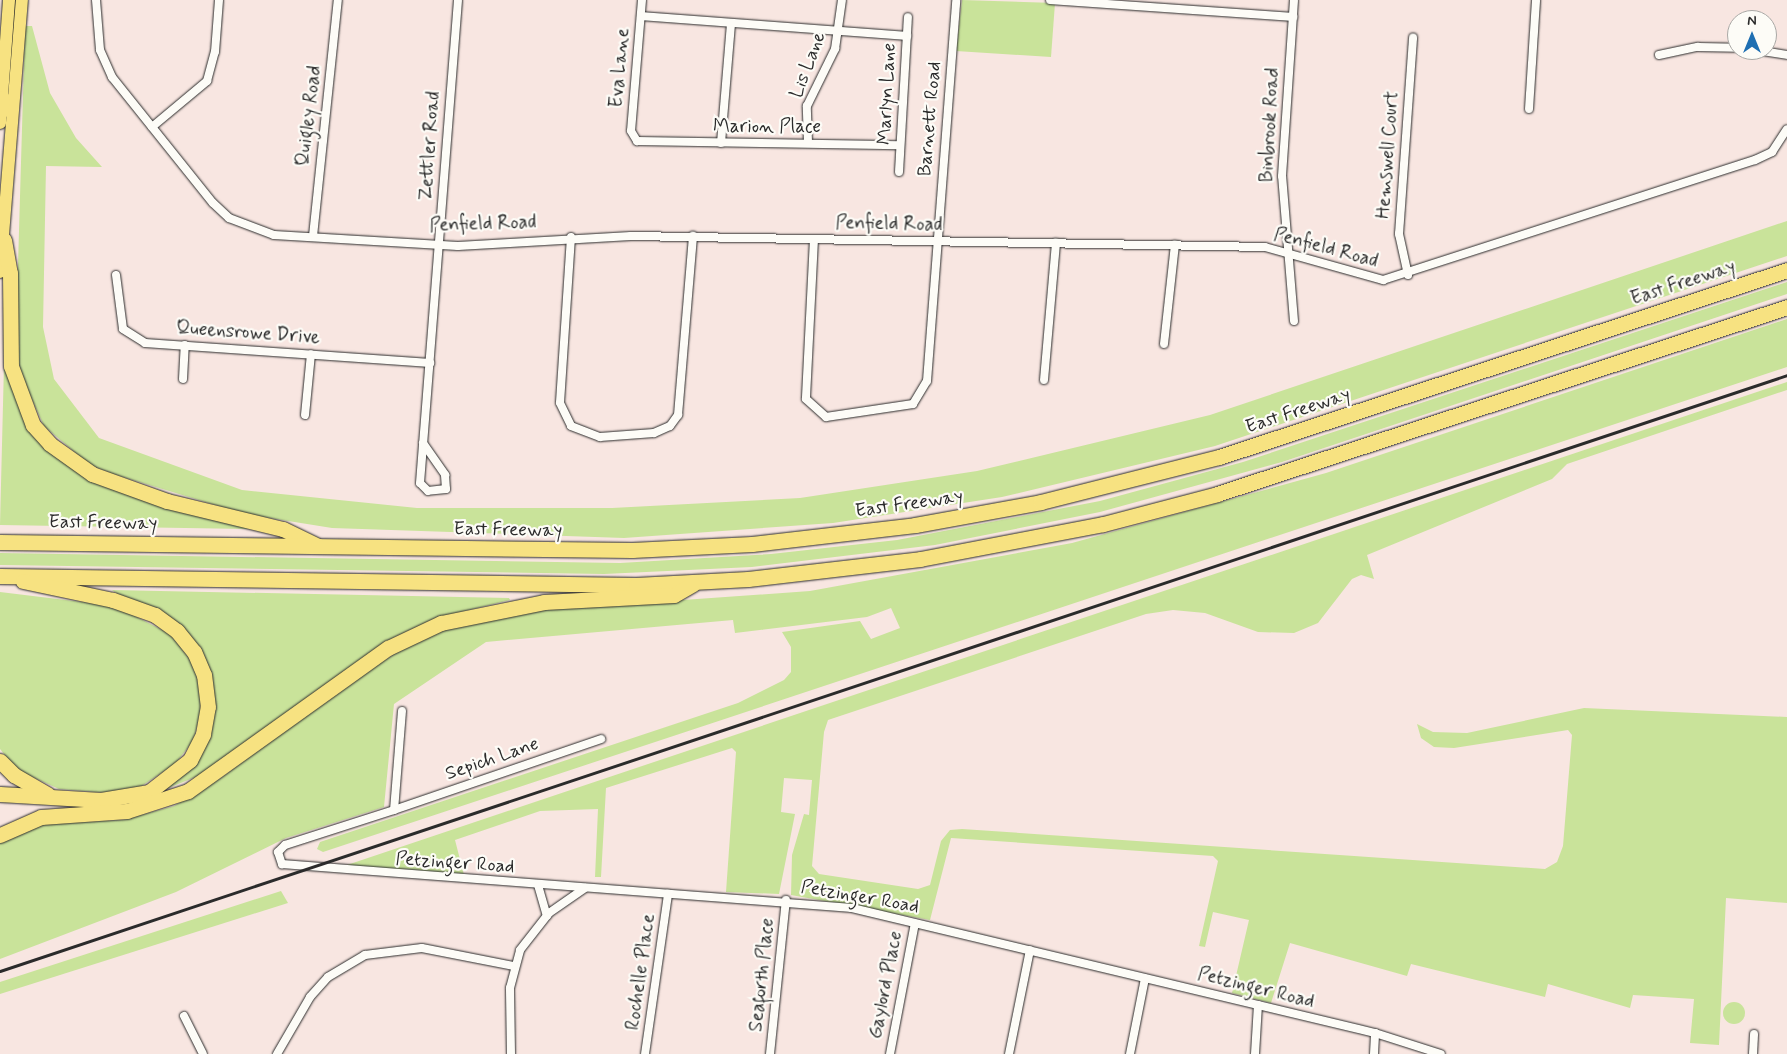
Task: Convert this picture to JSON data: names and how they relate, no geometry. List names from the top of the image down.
{
  "streets": {
    "highway": ["East Freeway"],
    "street": [
      "Lis Lane",
      "Eva Lane",
      "Marlyn Lane",
      "Quigley Road",
      "Barnett Road",
      "Binbrook Road",
      "Marion Place",
      "Zettler Road",
      "Hemswell Court",
      "Penfield Road",
      "Queensrowe Drive",
      "Sepich Lane",
      "Petzinger Road",
      "Rochelle Place",
      "Seaforth Place",
      "Gaylord Place"
    ]
  },
  "crossings": [
    ["Lis Lane", "Marion Place"],
    ["Eva Lane", "Marion Place"],
    ["Marlyn Lane", "Marion Place"],
    ["Quigley Road", "Penfield Road"],
    ["Barnett Road", "Penfield Road"],
    ["Binbrook Road", "Penfield Road"],
    ["Zettler Road", "Penfield Road"],
    ["Zettler Road", "Queensrowe Drive"],
    ["Hemswell Court", "Penfield Road"],
    ["Sepich Lane", "Petzinger Road"],
    ["Petzinger Road", "Rochelle Place"],
    ["Petzinger Road", "Seaforth Place"],
    ["Petzinger Road", "Gaylord Place"]
  ],
  "north": "top"
}
